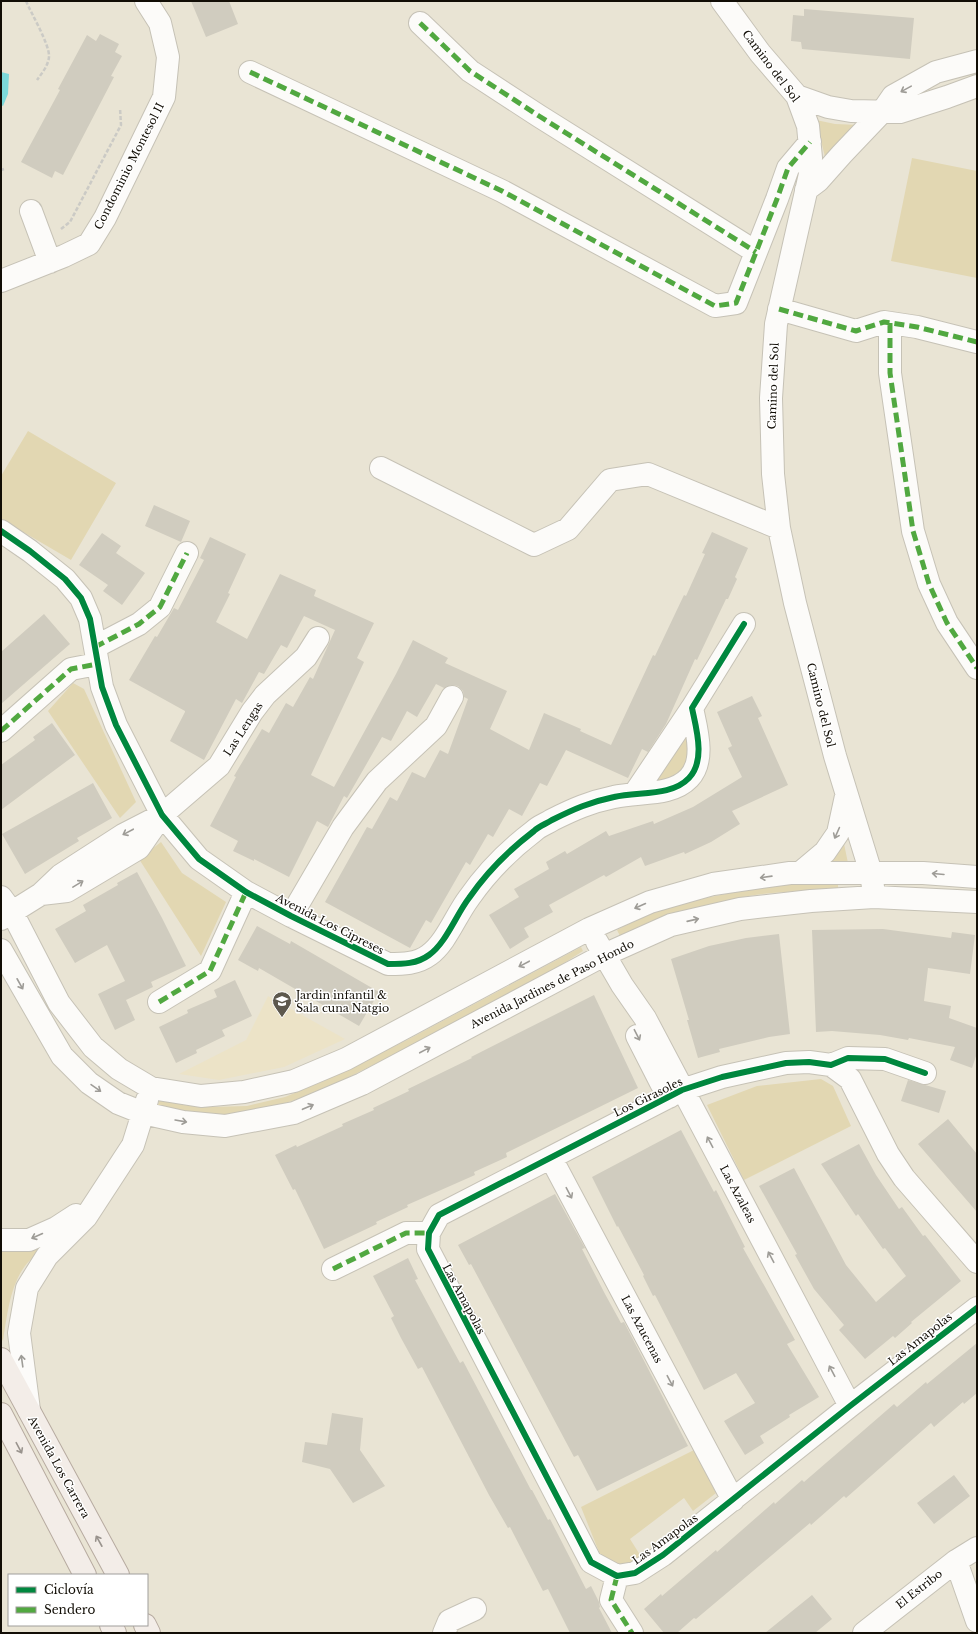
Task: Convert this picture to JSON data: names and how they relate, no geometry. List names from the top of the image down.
{
  "streets": {
    "main road": ["Avenida Los Carrera"],
    "street": [
      "Camino del Sol",
      "Condominio Montesol II",
      "Las Lengas",
      "Avenida Los Cipreses",
      "Avenida Jardines de Paso Hondo",
      "Los Girasoles",
      "Las Azaleas",
      "Las Amapolas",
      "Las Azucenas",
      "El Estribo"
    ]
  },
  "crossings": [
    ["Camino del Sol", "Avenida Jardines de Paso Hondo"],
    ["Las Lengas", "Avenida Los Cipreses"],
    ["Avenida Jardines de Paso Hondo", "Las Azaleas"],
    ["Los Girasoles", "Las Azaleas"],
    ["Los Girasoles", "Las Amapolas"],
    ["Los Girasoles", "Las Azucenas"],
    ["Las Azaleas", "Las Amapolas"],
    ["Las Amapolas", "Las Azucenas"]
  ],
  "one_way": ["Las Azucenas"],
  "places": {
    "school or university": ["Jardin infantil & Sala cuna Natgio"]
  },
  "legend": ["Ciclovía", "Sendero"]
}
